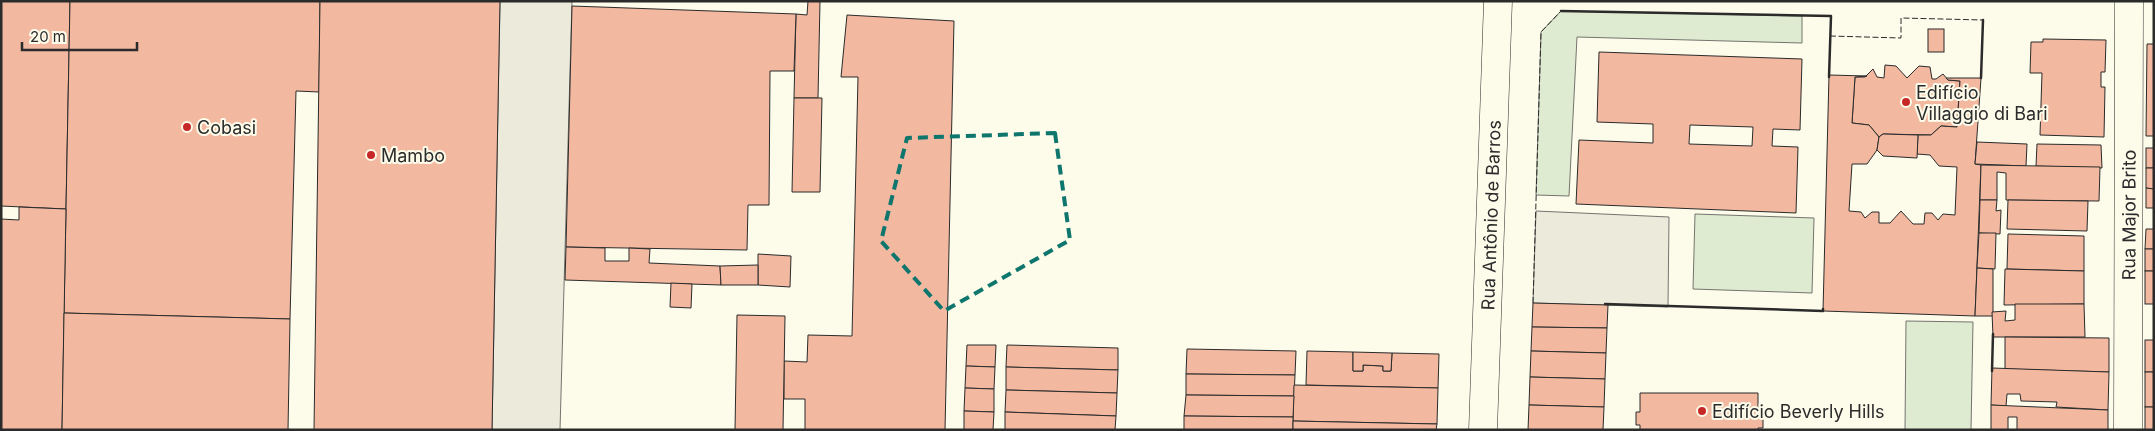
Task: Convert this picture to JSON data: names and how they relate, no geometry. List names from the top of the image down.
{
  "streets": {
    "main road": ["Rua Antônio de Barros", "Rua Major Brito"]
  },
  "places": [
    "Edifício Villaggio di Bari",
    "Cobasi",
    "Mambo",
    "Edifício Beverly Hills"
  ],
  "scale_bar": "20 m"
}
